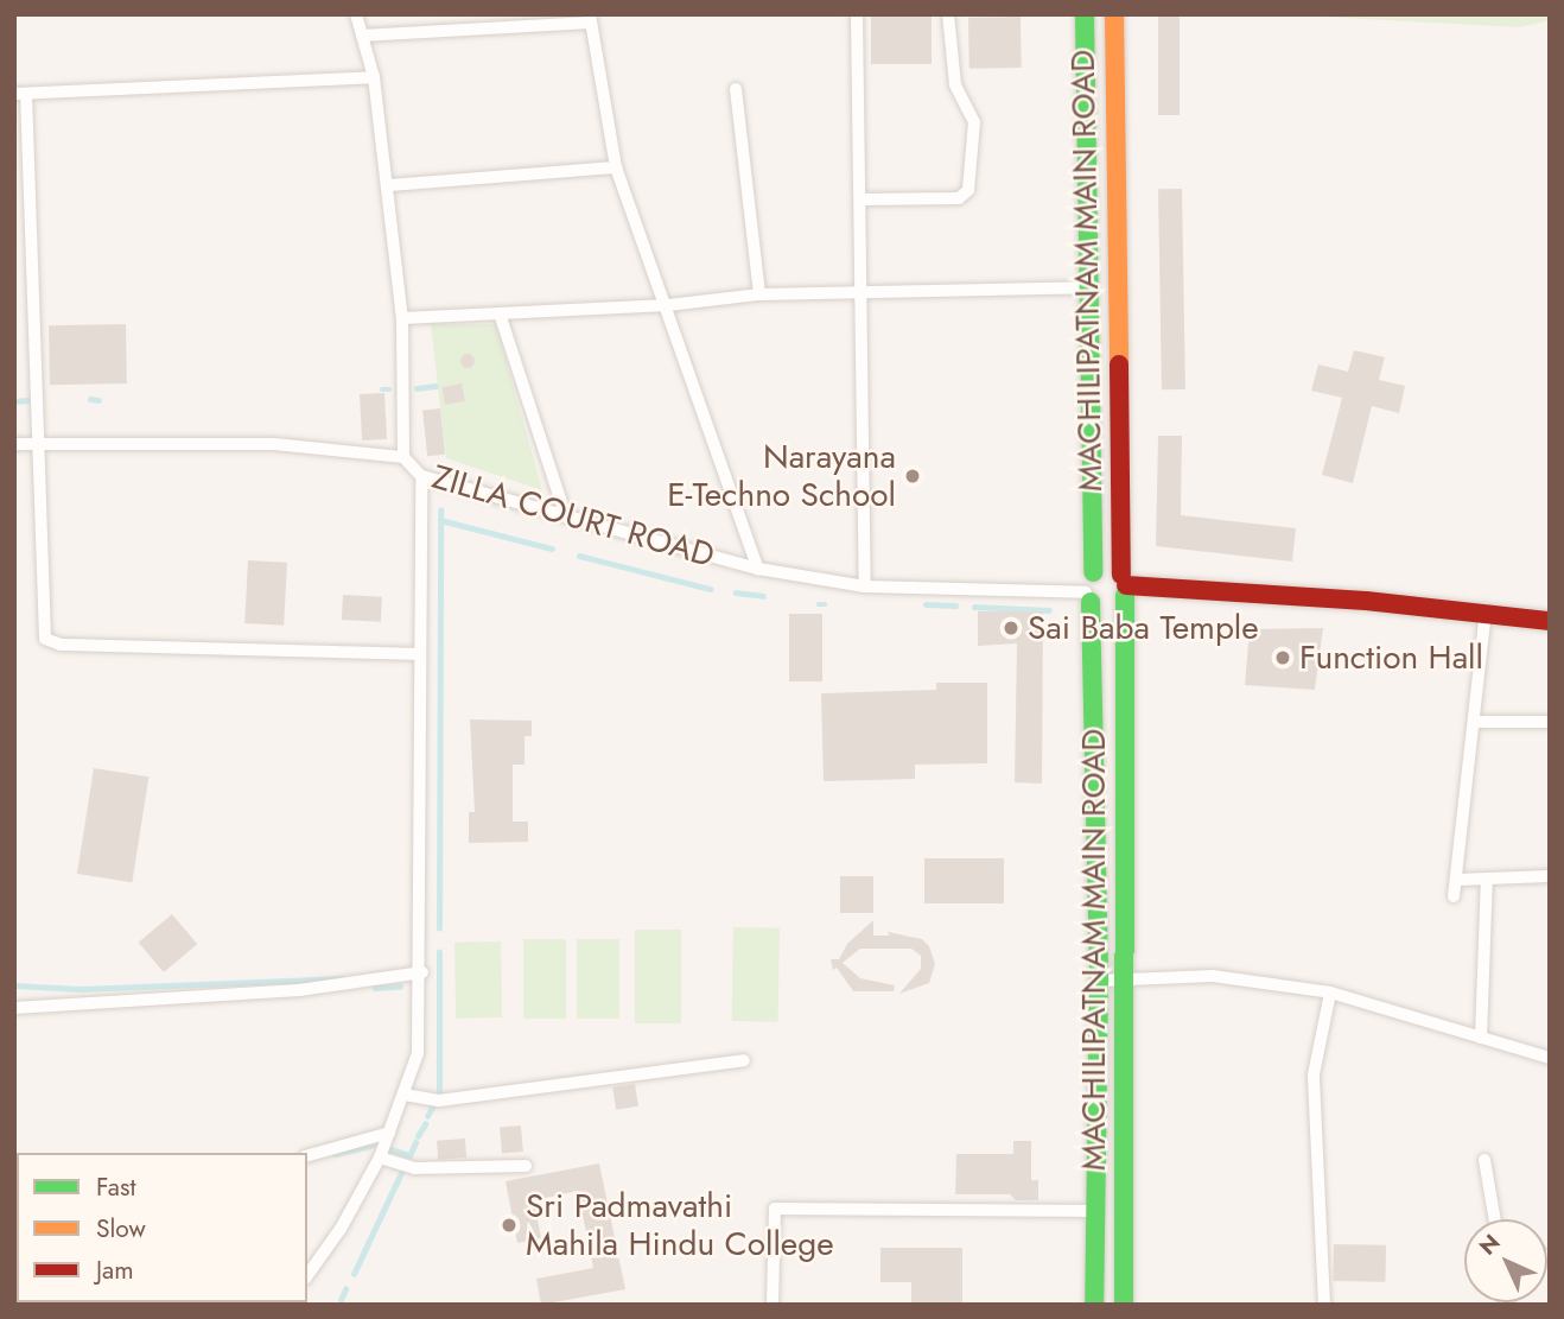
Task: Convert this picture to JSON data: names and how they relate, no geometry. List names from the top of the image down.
{
  "streets": {
    "main road": ["MACHILIPATNAM MAIN ROAD"],
    "street": ["ZILLA COURT ROAD"]
  },
  "crossings": [
    ["MACHILIPATNAM MAIN ROAD", "ZILLA COURT ROAD"]
  ],
  "places": [
    "Narayana E-Techno School",
    "Sai Baba Temple",
    "Function Hall",
    "Sri Padmavathi Mahila Hindu College"
  ],
  "legend": ["Fast", "Slow", "Jam"],
  "north": "top left"
}
